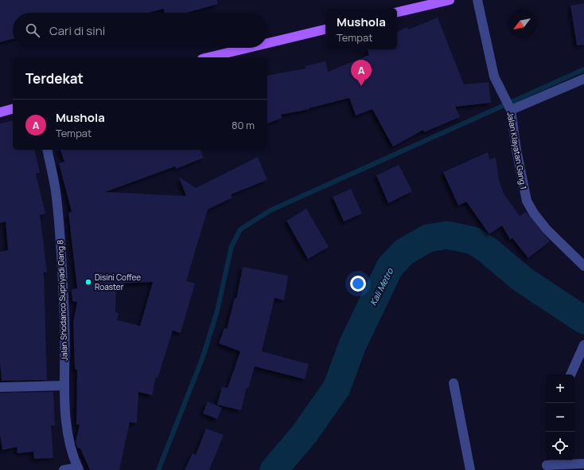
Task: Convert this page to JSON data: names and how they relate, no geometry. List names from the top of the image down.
{
  "streets": {
    "street": ["Jalan Klayatan Gang 1", "Jalan Shodanco Supriyadi Gang 8"]
  },
  "water": ["Kali Metro"],
  "places": ["Disini Coffee Roaster"],
  "north": "bottom left",
  "page": {
    "popup": ["Mushola", "Tempat"],
    "search": "Cari di sini",
    "heading": "Terdekat",
    "pins": "A",
    "list": [
      {
        "mark": "A",
        "name": "Mushola",
        "note": "Tempat",
        "value": "80 m"
      }
    ],
    "map_buttons": ["+", "−"]
  }
}
